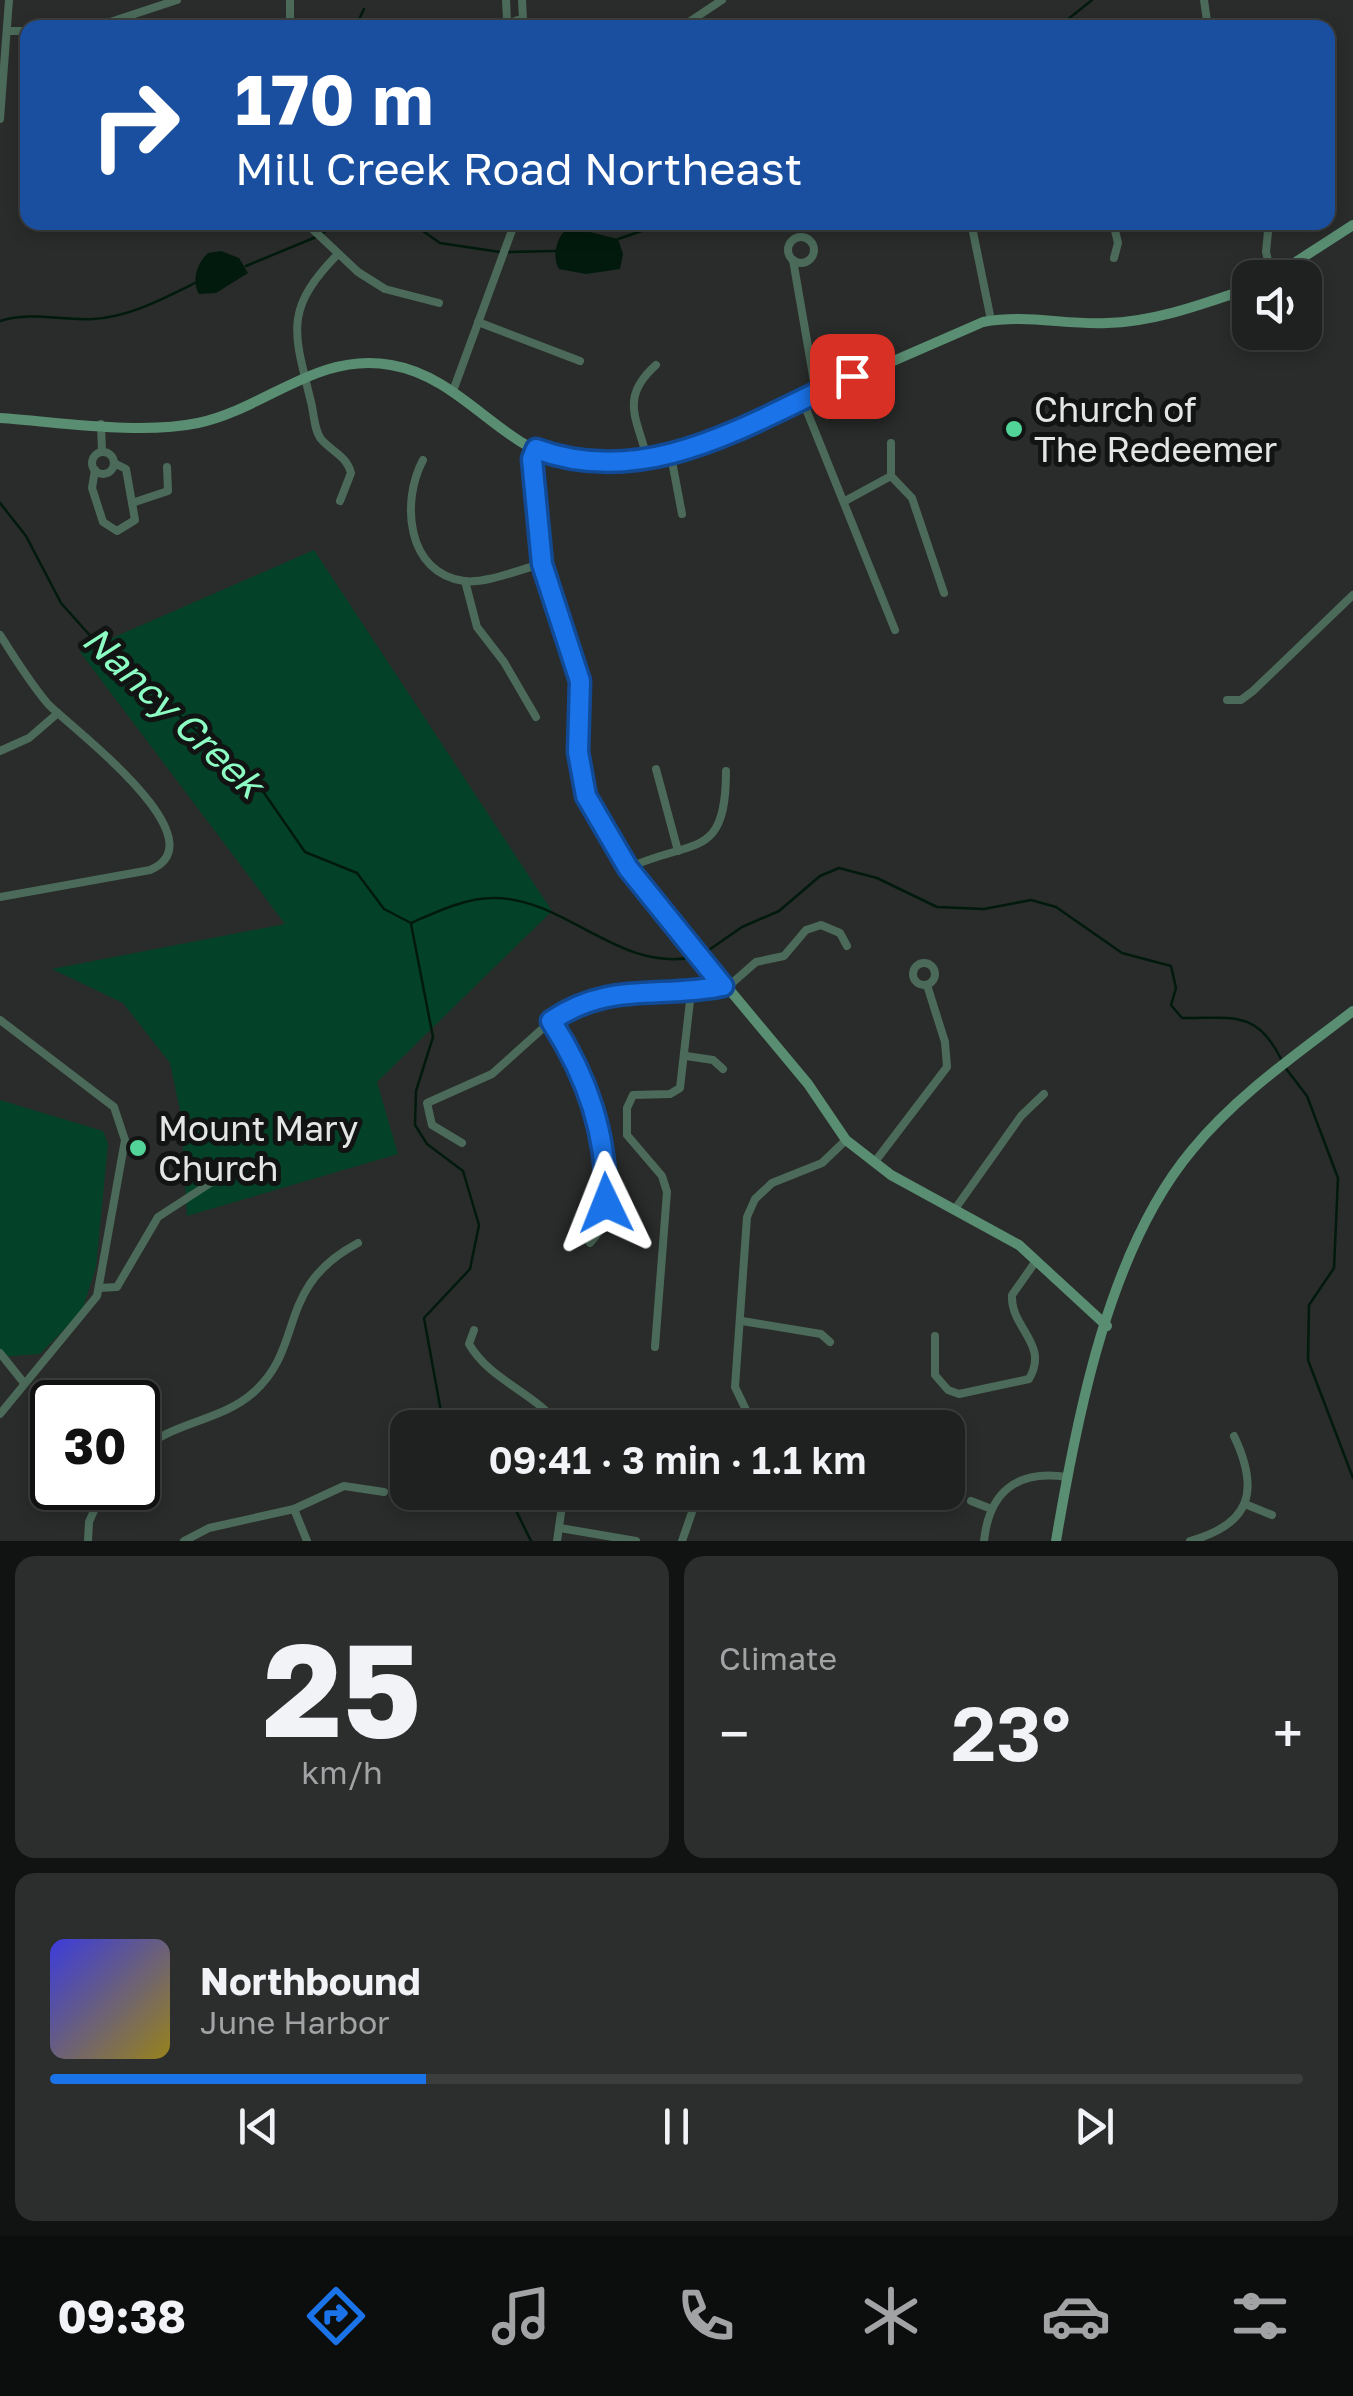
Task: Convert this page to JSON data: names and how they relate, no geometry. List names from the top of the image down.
{
  "water": ["Nancy Creek"],
  "places": ["Church of The Redeemer", "Mount Mary Church"],
  "page": {
    "turn": ["170 m", "Mill Creek Road Northeast"],
    "limit": "30",
    "trip": "09:41 · 3 min · 1.1 km",
    "tile": [
      ["25", "km/h"],
      "Climate"
    ],
    "heat": ["−", "23°", "+"],
    "song": ["Northbound", "June Harbor"],
    "tabs": "09:38"
  }
}
